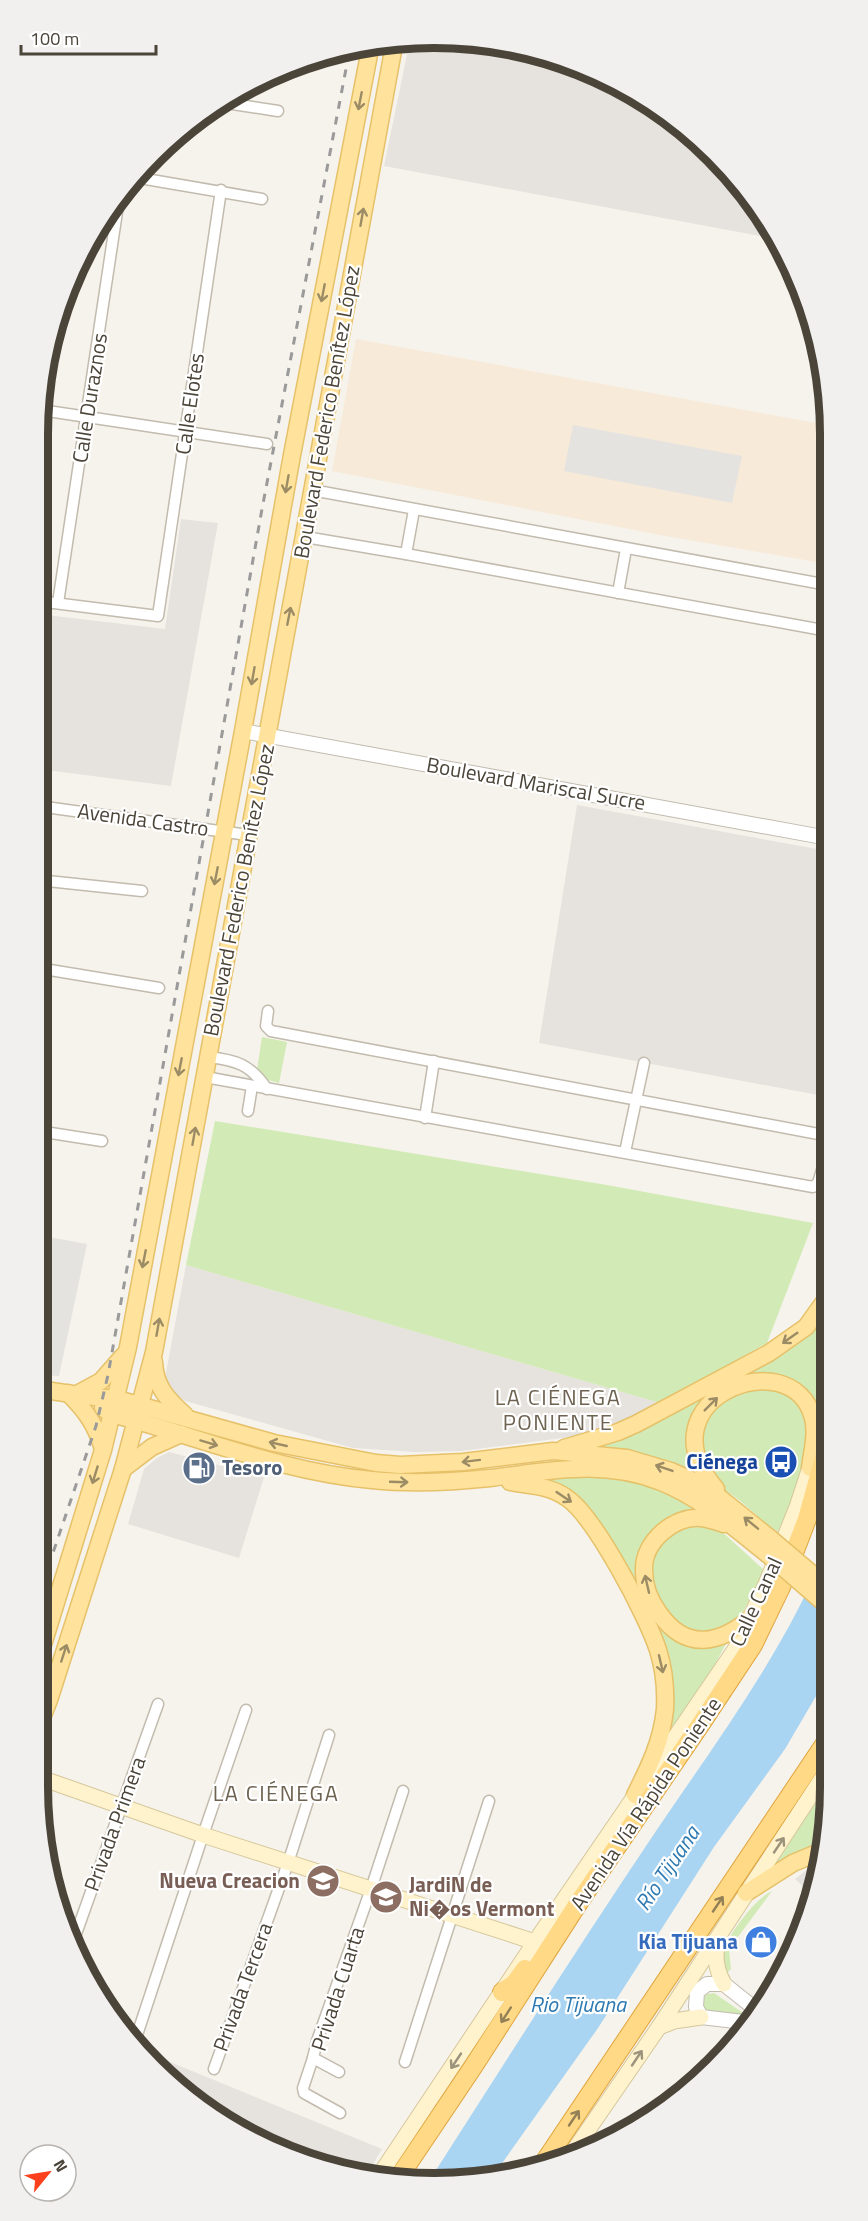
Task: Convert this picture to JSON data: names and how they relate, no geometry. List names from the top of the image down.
{
  "streets": {
    "highway": ["Avenida Vía Rápida Poniente"],
    "main road": ["Boulevard Federico Benítez López", "Calle Canal"],
    "street": [
      "Calle Duraznos",
      "Calle Elotes",
      "Boulevard Mariscal Sucre",
      "Avenida Castro",
      "Privada Primera",
      "Privada Tercera",
      "Privada Cuarta"
    ]
  },
  "crossings": [
    ["Calle Duraznos", "Calle Elotes"],
    ["Boulevard Federico Benítez López", "Boulevard Mariscal Sucre"],
    ["Boulevard Federico Benítez López", "Avenida Castro"]
  ],
  "districts": ["LA CIÉNEGA PONIENTE", "LA CIÉNEGA"],
  "water": ["Río Tijuana", "Rio Tijuana"],
  "places": {
    "bus stop": ["Ciénega"],
    "fuel station": ["Tesoro"],
    "school or university": ["Nueva Creacion", "JardiN de Ni�os Vermont"],
    "shop": ["Kia Tijuana"]
  },
  "scale_bar": "100 m",
  "north": "top right"
}
